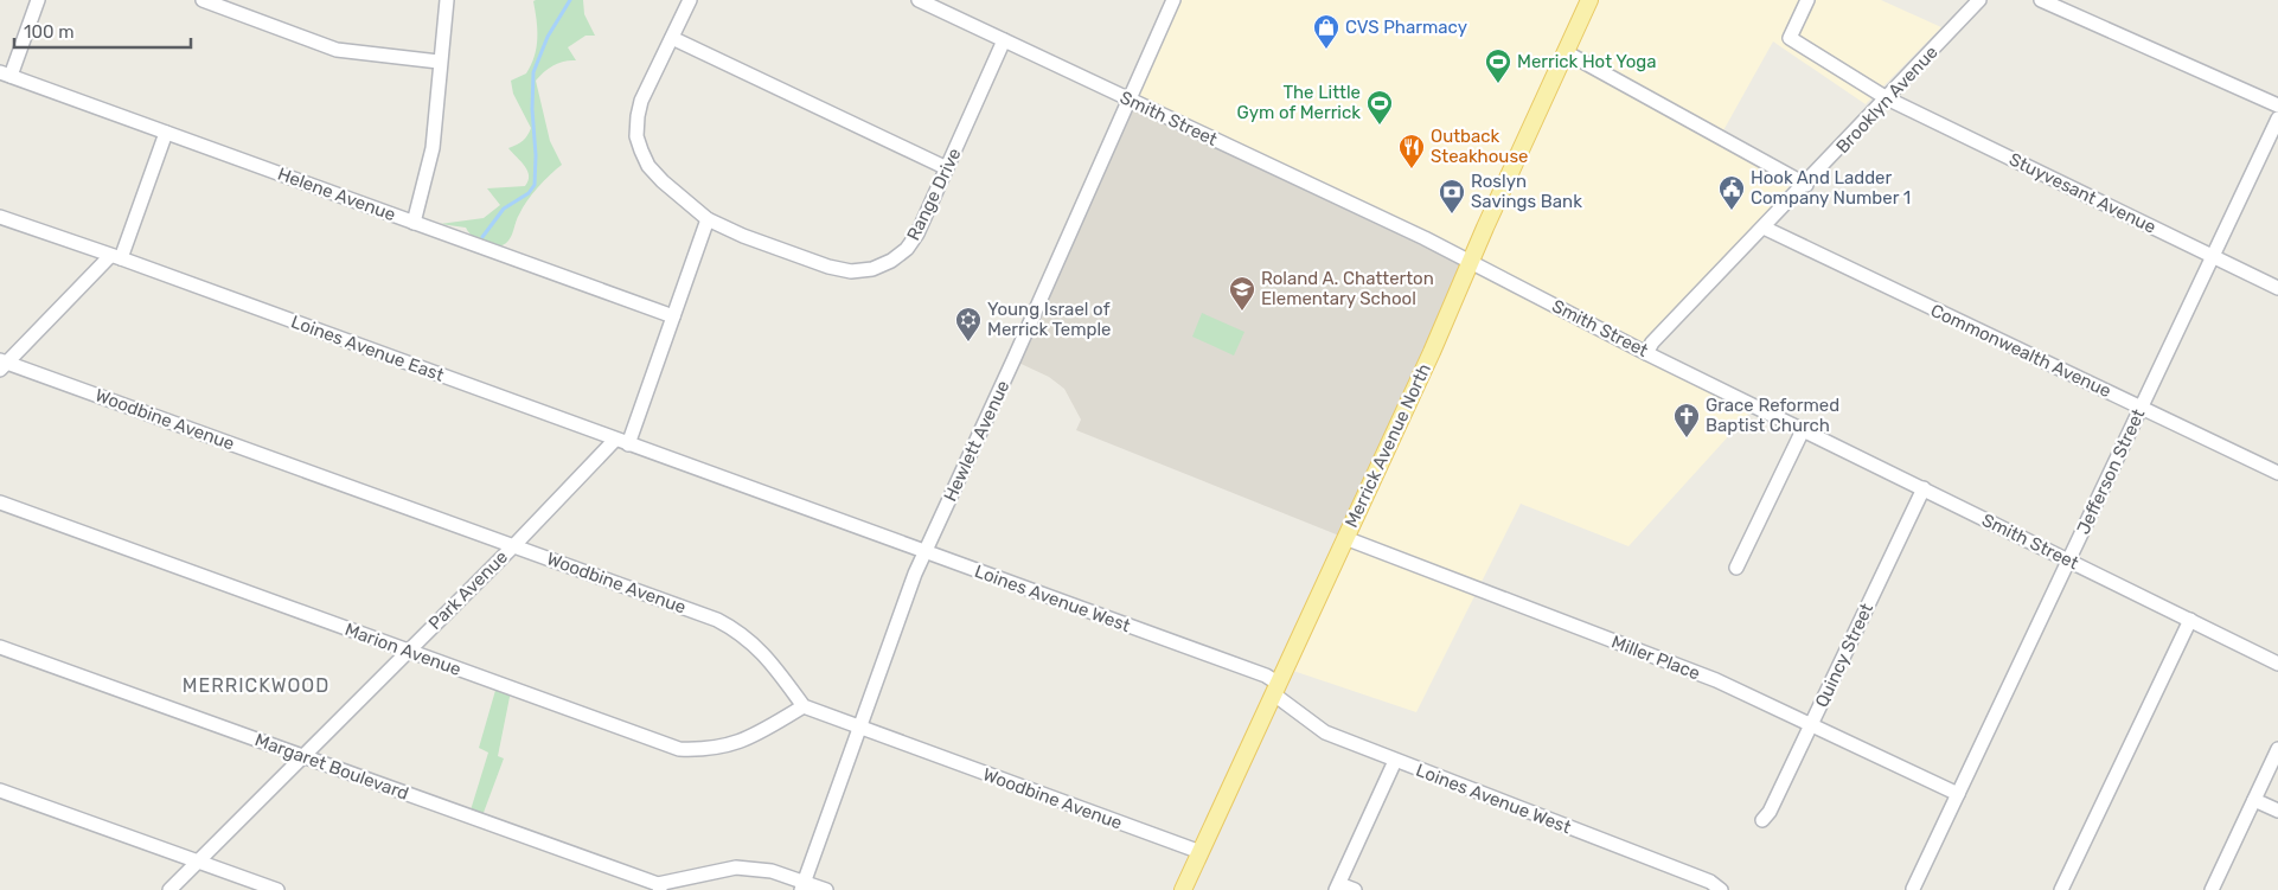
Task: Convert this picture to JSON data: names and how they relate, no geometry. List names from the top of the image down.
{
  "streets": {
    "main road": ["Merrick Avenue North"],
    "street": [
      "Brooklyn Avenue",
      "Smith Street",
      "Stuyvesant Avenue",
      "Helene Avenue",
      "Range Drive",
      "Loines Avenue East",
      "Commonwealth Avenue",
      "Woodbine Avenue",
      "Hewlett Avenue",
      "Jefferson Street",
      "Park Avenue",
      "Loines Avenue West",
      "Marion Avenue",
      "Quincy Street",
      "Miller Place",
      "Margaret Boulevard"
    ]
  },
  "crossings": [
    ["Brooklyn Avenue", "Smith Street"],
    ["Brooklyn Avenue", "Stuyvesant Avenue"],
    ["Brooklyn Avenue", "Commonwealth Avenue"],
    ["Smith Street", "Range Drive"],
    ["Smith Street", "Hewlett Avenue"],
    ["Smith Street", "Merrick Avenue North"],
    ["Smith Street", "Jefferson Street"],
    ["Smith Street", "Quincy Street"],
    ["Stuyvesant Avenue", "Jefferson Street"],
    ["Helene Avenue", "Park Avenue"],
    ["Range Drive", "Park Avenue"],
    ["Loines Avenue East", "Hewlett Avenue"],
    ["Loines Avenue East", "Park Avenue"],
    ["Loines Avenue East", "Loines Avenue West"],
    ["Commonwealth Avenue", "Jefferson Street"],
    ["Woodbine Avenue", "Hewlett Avenue"],
    ["Woodbine Avenue", "Merrick Avenue North"],
    ["Woodbine Avenue", "Park Avenue"],
    ["Woodbine Avenue", "Marion Avenue"],
    ["Hewlett Avenue", "Loines Avenue West"],
    ["Merrick Avenue North", "Loines Avenue West"],
    ["Merrick Avenue North", "Miller Place"],
    ["Jefferson Street", "Miller Place"],
    ["Park Avenue", "Marion Avenue"],
    ["Park Avenue", "Margaret Boulevard"],
    ["Quincy Street", "Miller Place"]
  ],
  "districts": ["MERRICKWOOD"],
  "places": {
    "shop": ["CVS Pharmacy"],
    "sports": ["Merrick Hot Yoga", "The Little Gym of Merrick"],
    "restaurant": ["Outback Steakhouse"],
    "public building": ["Hook And Ladder Company Number 1"],
    "bank": ["Roslyn Savings Bank"],
    "school or university": ["Roland A. Chatterton Elementary School"],
    "synagogue": ["Young Israel of Merrick Temple"],
    "church": ["Grace Reformed Baptist Church"]
  },
  "scale_bar": "100 m"
}
